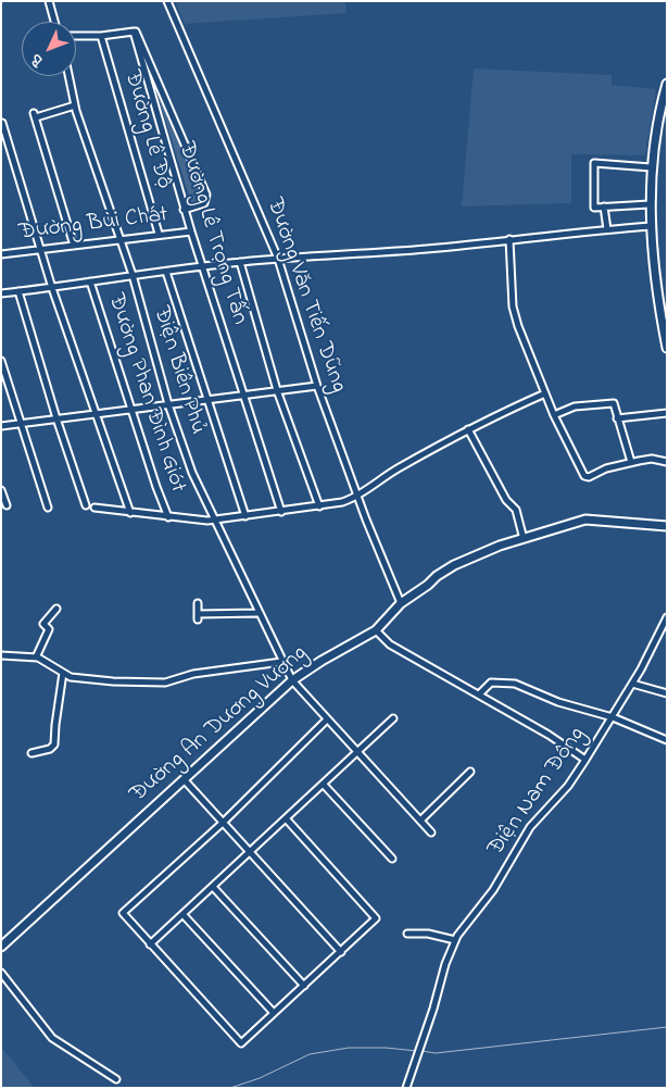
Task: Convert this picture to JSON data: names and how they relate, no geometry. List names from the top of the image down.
{
  "streets": {
    "main road": ["Đường An Dương Vương"],
    "street": [
      "Đường Lê Độ",
      "Đường Bùi Chát",
      "Đường Lê Trọng Tấn",
      "Đường Văn Tiến Dũng",
      "Điện Biên Phủ",
      "Đường Phan Đình Giót",
      "Điện Nam Đông"
    ]
  },
  "crossings": [
    ["Đường Lê Độ", "Đường Bùi Chát"],
    ["Đường Bùi Chát", "Đường Lê Trọng Tấn"],
    ["Đường Bùi Chát", "Điện Biên Phủ"],
    ["Đường Văn Tiến Dũng", "Đường An Dương Vương"],
    ["Điện Biên Phủ", "Đường An Dương Vương"]
  ],
  "north": "bottom left"
}
